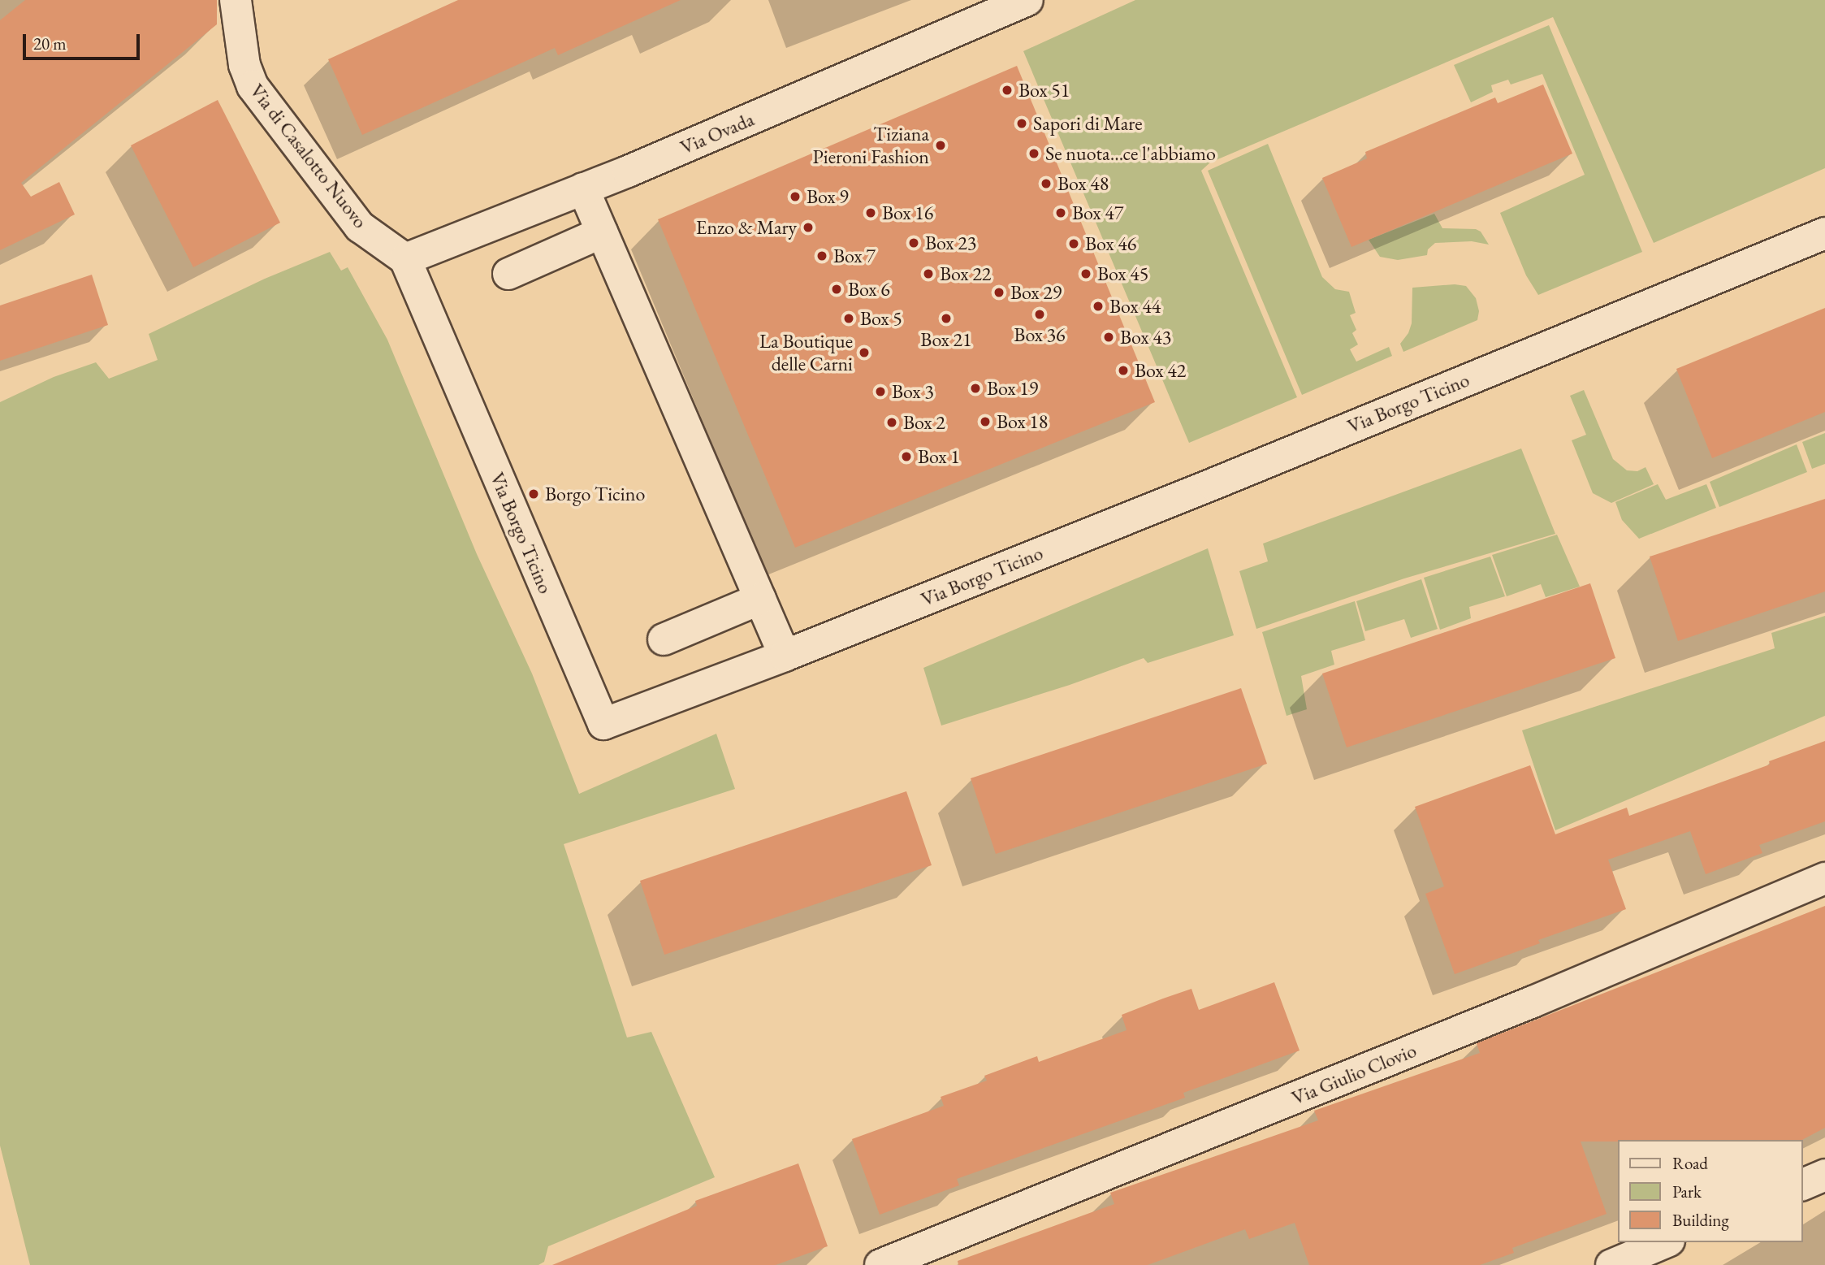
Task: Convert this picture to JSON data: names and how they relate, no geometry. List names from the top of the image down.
{
  "streets": {
    "street": [
      "Via Ovada",
      "Via di Casalotto Nuovo",
      "Via Borgo Ticino",
      "Via Giulio Clovio"
    ]
  },
  "crossings": [
    ["Via Ovada", "Via di Casalotto Nuovo"],
    ["Via Ovada", "Via Borgo Ticino"],
    ["Via di Casalotto Nuovo", "Via Borgo Ticino"]
  ],
  "places": [
    "Box 51",
    "Sapori di Mare",
    "Tiziana Pieroni Fashion",
    "Se nuota...ce l'abbiamo",
    "Box 48",
    "Box 9",
    "Box 16",
    "Box 47",
    "Enzo & Mary",
    "Box 23",
    "Box 46",
    "Box 7",
    "Box 22",
    "Box 45",
    "Box 6",
    "Box 29",
    "Box 44",
    "Box 36",
    "Box 5",
    "Box 21",
    "Box 43",
    "La Boutique delle Carni",
    "Box 42",
    "Box 19",
    "Box 3",
    "Box 18",
    "Box 2",
    "Box 1",
    "Borgo Ticino"
  ],
  "legend": ["Road", "Park", "Building"],
  "scale_bar": "20 m"
}
